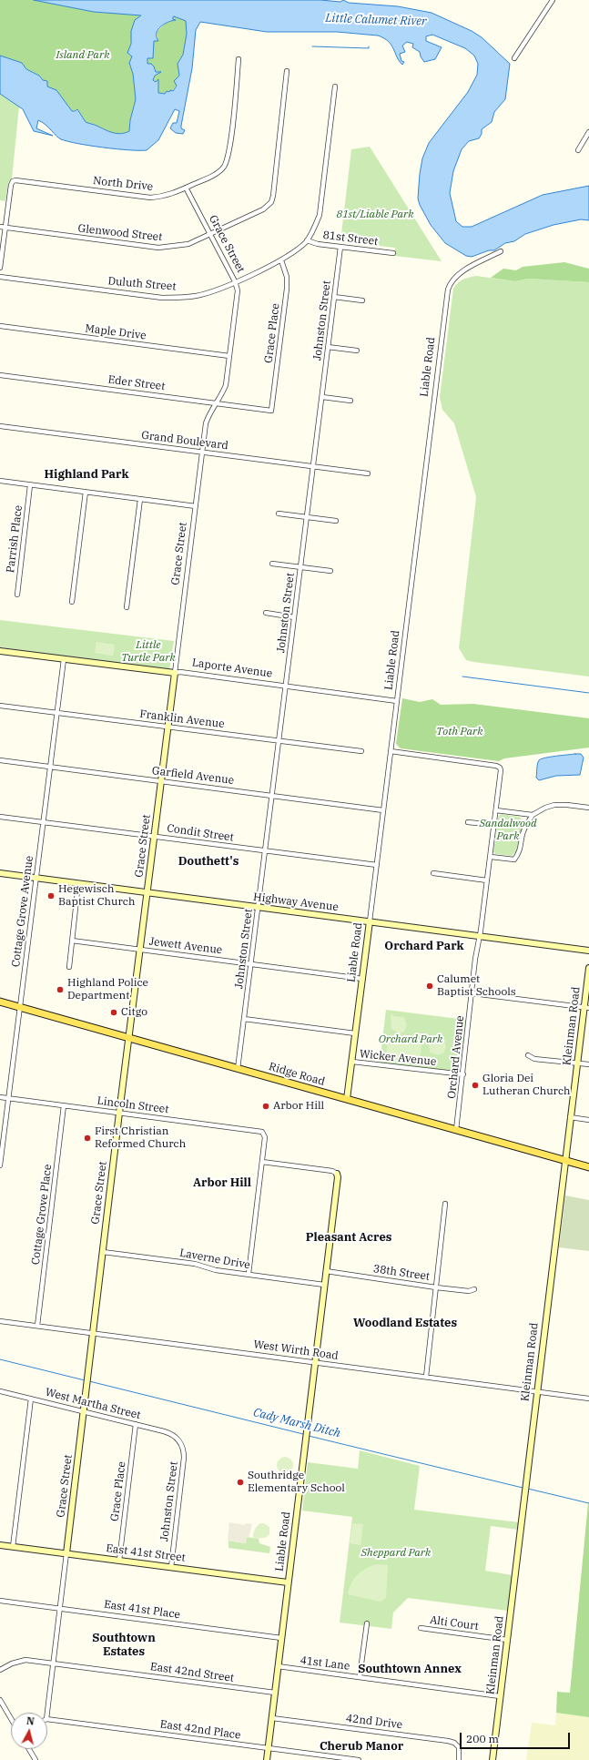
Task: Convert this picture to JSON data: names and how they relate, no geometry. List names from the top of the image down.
{
  "streets": {
    "main road": ["Ridge Road"],
    "street": [
      "North Drive",
      "Glenwood Street",
      "81st Street",
      "Grace Street",
      "Duluth Street",
      "Johnston Street",
      "Maple Drive",
      "Grace Place",
      "Liable Road",
      "Eder Street",
      "Grand Boulevard",
      "Parrish Place",
      "Laporte Avenue",
      "Franklin Avenue",
      "Garfield Avenue",
      "Condit Street",
      "Highway Avenue",
      "Cottage Grove Avenue",
      "Jewett Avenue",
      "Kleinman Road",
      "Orchard Avenue",
      "Wicker Avenue",
      "Lincoln Street",
      "Cottage Grove Place",
      "Laverne Drive",
      "38th Street",
      "West Wirth Road",
      "West Martha Street",
      "East 41st Street",
      "East 41st Place",
      "Alti Court",
      "41st Lane",
      "East 42nd Street",
      "42nd Drive",
      "East 42nd Place"
    ]
  },
  "crossings": [
    ["North Drive", "Glenwood Street"],
    ["North Drive", "Grace Street"],
    ["Glenwood Street", "Grace Street"],
    ["81st Street", "Duluth Street"],
    ["81st Street", "Johnston Street"],
    ["Grace Street", "Duluth Street"],
    ["Grace Street", "Maple Drive"],
    ["Grace Street", "Eder Street"],
    ["Grace Street", "Grand Boulevard"],
    ["Grace Street", "Laporte Avenue"],
    ["Grace Street", "Franklin Avenue"],
    ["Grace Street", "Garfield Avenue"],
    ["Grace Street", "Condit Street"],
    ["Grace Street", "Highway Avenue"],
    ["Grace Street", "Jewett Avenue"],
    ["Grace Street", "Ridge Road"],
    ["Grace Street", "Lincoln Street"],
    ["Grace Street", "Laverne Drive"],
    ["Grace Street", "West Wirth Road"],
    ["Grace Street", "West Martha Street"],
    ["Grace Street", "East 41st Street"],
    ["Grace Street", "East 41st Place"],
    ["Grace Street", "East 42nd Street"],
    ["Grace Street", "East 42nd Place"],
    ["Duluth Street", "Grace Place"],
    ["Johnston Street", "Grand Boulevard"],
    ["Johnston Street", "Laporte Avenue"],
    ["Johnston Street", "Franklin Avenue"],
    ["Johnston Street", "Garfield Avenue"],
    ["Johnston Street", "Condit Street"],
    ["Johnston Street", "Highway Avenue"],
    ["Johnston Street", "Jewett Avenue"],
    ["Johnston Street", "Wicker Avenue"],
    ["Johnston Street", "Ridge Road"],
    ["Johnston Street", "West Martha Street"],
    ["Johnston Street", "East 41st Street"],
    ["Grace Place", "Eder Street"],
    ["Grace Place", "West Martha Street"],
    ["Grace Place", "East 41st Street"],
    ["Liable Road", "Laporte Avenue"],
    ["Liable Road", "Garfield Avenue"],
    ["Liable Road", "Condit Street"],
    ["Liable Road", "Highway Avenue"],
    ["Liable Road", "Jewett Avenue"],
    ["Liable Road", "Wicker Avenue"],
    ["Liable Road", "Ridge Road"],
    ["Liable Road", "Laverne Drive"],
    ["Liable Road", "38th Street"],
    ["Liable Road", "West Wirth Road"],
    ["Liable Road", "East 41st Street"],
    ["Liable Road", "East 41st Place"],
    ["Liable Road", "41st Lane"],
    ["Liable Road", "East 42nd Street"],
    ["Liable Road", "42nd Drive"],
    ["Liable Road", "East 42nd Place"],
    ["Laporte Avenue", "Cottage Grove Avenue"],
    ["Franklin Avenue", "Cottage Grove Avenue"],
    ["Garfield Avenue", "Cottage Grove Avenue"],
    ["Condit Street", "Cottage Grove Avenue"],
    ["Highway Avenue", "Cottage Grove Avenue"],
    ["Highway Avenue", "Orchard Avenue"],
    ["Cottage Grove Avenue", "Ridge Road"],
    ["Cottage Grove Avenue", "Lincoln Street"],
    ["Kleinman Road", "Ridge Road"],
    ["Kleinman Road", "West Wirth Road"],
    ["Kleinman Road", "Alti Court"],
    ["Kleinman Road", "41st Lane"],
    ["Orchard Avenue", "Wicker Avenue"],
    ["Orchard Avenue", "Ridge Road"],
    ["Lincoln Street", "Cottage Grove Place"],
    ["Cottage Grove Place", "West Wirth Road"]
  ],
  "districts": [
    "Highland Park",
    "Douthett's",
    "Orchard Park",
    "Arbor Hill",
    "Pleasant Acres",
    "Woodland Estates",
    "Southtown Estates",
    "Southtown Annex",
    "Cherub Manor"
  ],
  "water": ["Little Calumet River", "Cady Marsh Ditch"],
  "parks": [
    "Island Park",
    "81st/Liable Park",
    "Little Turtle Park",
    "Toth Park",
    "Sandalwood Park",
    "Orchard Park",
    "Sheppard Park"
  ],
  "places": [
    "Hegewisch Baptist Church",
    "Calumet Baptist Schools",
    "Highland Police Department",
    "Citgo",
    "Gloria Dei Lutheran Church",
    "Arbor Hill",
    "First Christian Reformed Church",
    "Southridge Elementary School"
  ],
  "scale_bar": "200 m",
  "north": "top"
}
